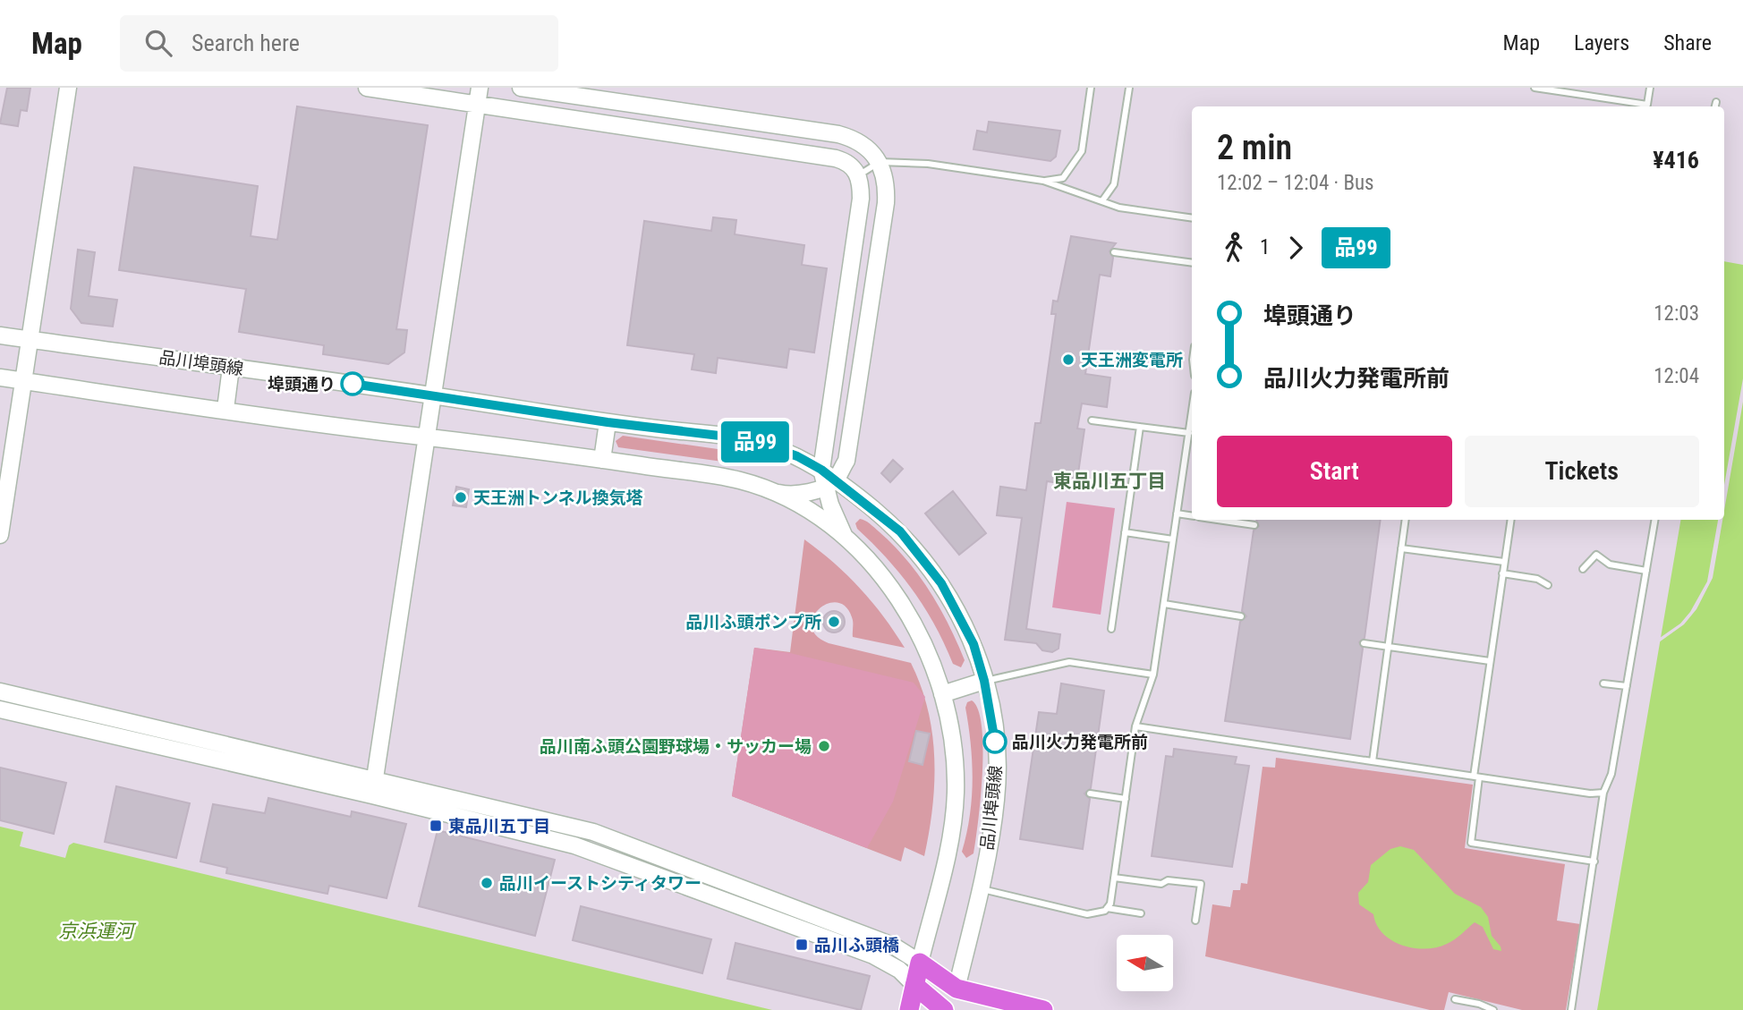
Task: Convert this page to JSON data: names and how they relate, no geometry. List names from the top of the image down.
{
  "streets": {
    "street": ["品川埠頭線"]
  },
  "districts": ["東品川五丁目"],
  "water": ["京浜運河"],
  "places": {
    "other": [
      "天王洲変電所",
      "埠頭通り",
      "天王洲トンネル換気塔",
      "品川ふ頭ポンプ所",
      "品川火力発電所前",
      "品川南ふ頭公園野球場・サッカー場",
      "品川イーストシティタワー"
    ],
    "transit": ["東品川五丁目", "品川ふ頭橋"]
  },
  "lines": ["bus line 品99"],
  "north": "left",
  "page": {
    "header": "Map",
    "search": "Search here",
    "nav": ["Map", "Layers", "Share"],
    "on_map": "品99",
    "heading": ["2 min", "12:02 – 12:04 · Bus", "¥416"],
    "legs": ["1", "品99"],
    "list": [
      {
        "name": "埠頭通り",
        "value": "12:03"
      },
      {
        "name": "品川火力発電所前",
        "value": "12:04"
      }
    ],
    "buttons": ["Start", "Tickets"]
  }
}
